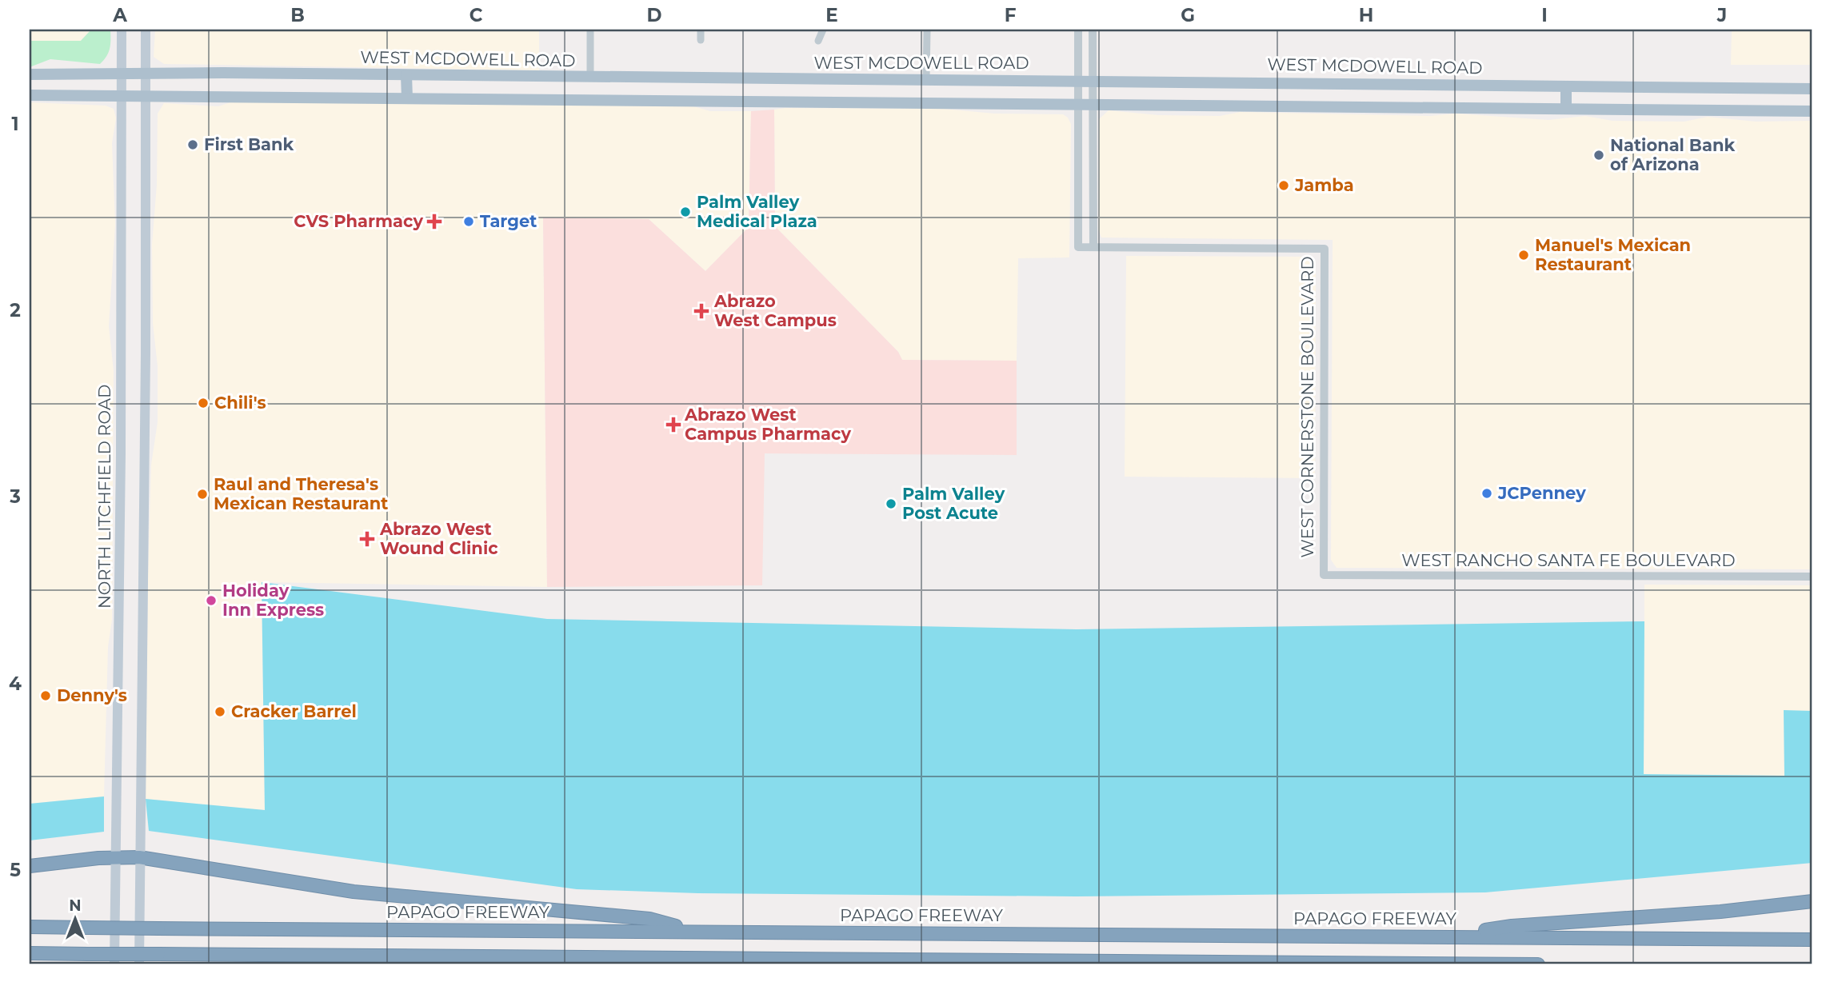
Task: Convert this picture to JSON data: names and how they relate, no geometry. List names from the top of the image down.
{
  "streets": {
    "highway": ["PAPAGO FREEWAY"],
    "main road": ["WEST MCDOWELL ROAD", "NORTH LITCHFIELD ROAD"],
    "street": ["WEST CORNERSTONE BOULEVARD", "WEST RANCHO SANTA FE BOULEVARD"]
  },
  "crossings": [
    ["WEST MCDOWELL ROAD", "NORTH LITCHFIELD ROAD"],
    ["WEST CORNERSTONE BOULEVARD", "WEST RANCHO SANTA FE BOULEVARD"]
  ],
  "places": {
    "other": [
      "First Bank",
      "National Bank of Arizona",
      "Jamba",
      "Palm Valley Medical Plaza",
      "Target",
      "Manuel's Mexican Restaurant",
      "Chili's",
      "JCPenney",
      "Raul and Theresa's Mexican Restaurant",
      "Palm Valley Post Acute",
      "Holiday Inn Express",
      "Denny's",
      "Cracker Barrel"
    ],
    "health": [
      "CVS Pharmacy",
      "Abrazo West Campus",
      "Abrazo West Campus Pharmacy",
      "Abrazo West Wound Clinic"
    ]
  },
  "north": "top",
  "grid": {
    "columns": [
      "A",
      "B",
      "C",
      "D",
      "E",
      "F",
      "G",
      "H",
      "I",
      "J"
    ],
    "rows": [
      "1",
      "2",
      "3",
      "4",
      "5"
    ]
  }
}
